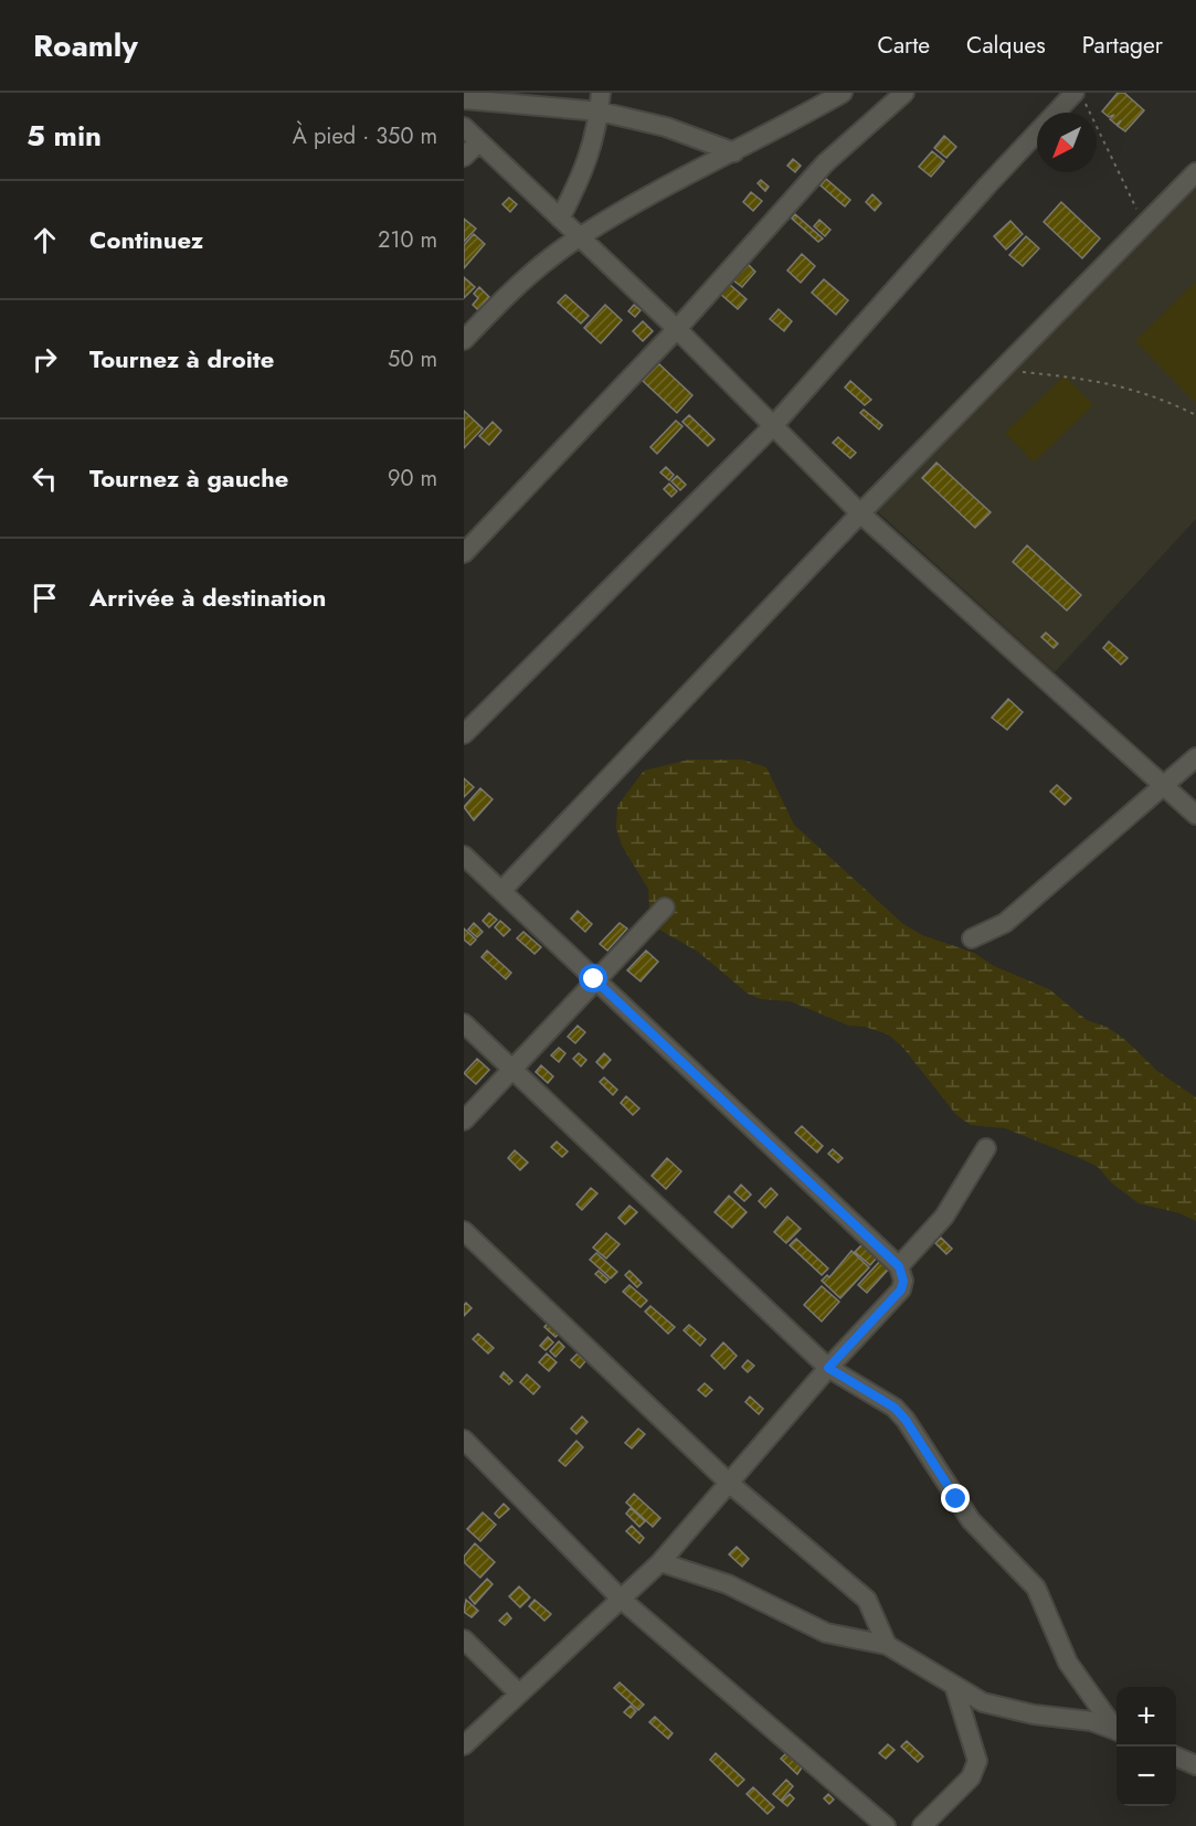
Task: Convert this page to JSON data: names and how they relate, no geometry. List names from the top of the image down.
{
  "north": "bottom left",
  "page": {
    "header": "Roamly",
    "nav": ["Carte", "Calques", "Partager"],
    "heading": ["5 min", "À pied · 350 m"],
    "list": [
      ["Continuez", "210 m"],
      ["Tournez à droite", "50 m"],
      ["Tournez à gauche", "90 m"],
      "Arrivée à destination"
    ],
    "map_buttons": ["+", "−"]
  }
}
